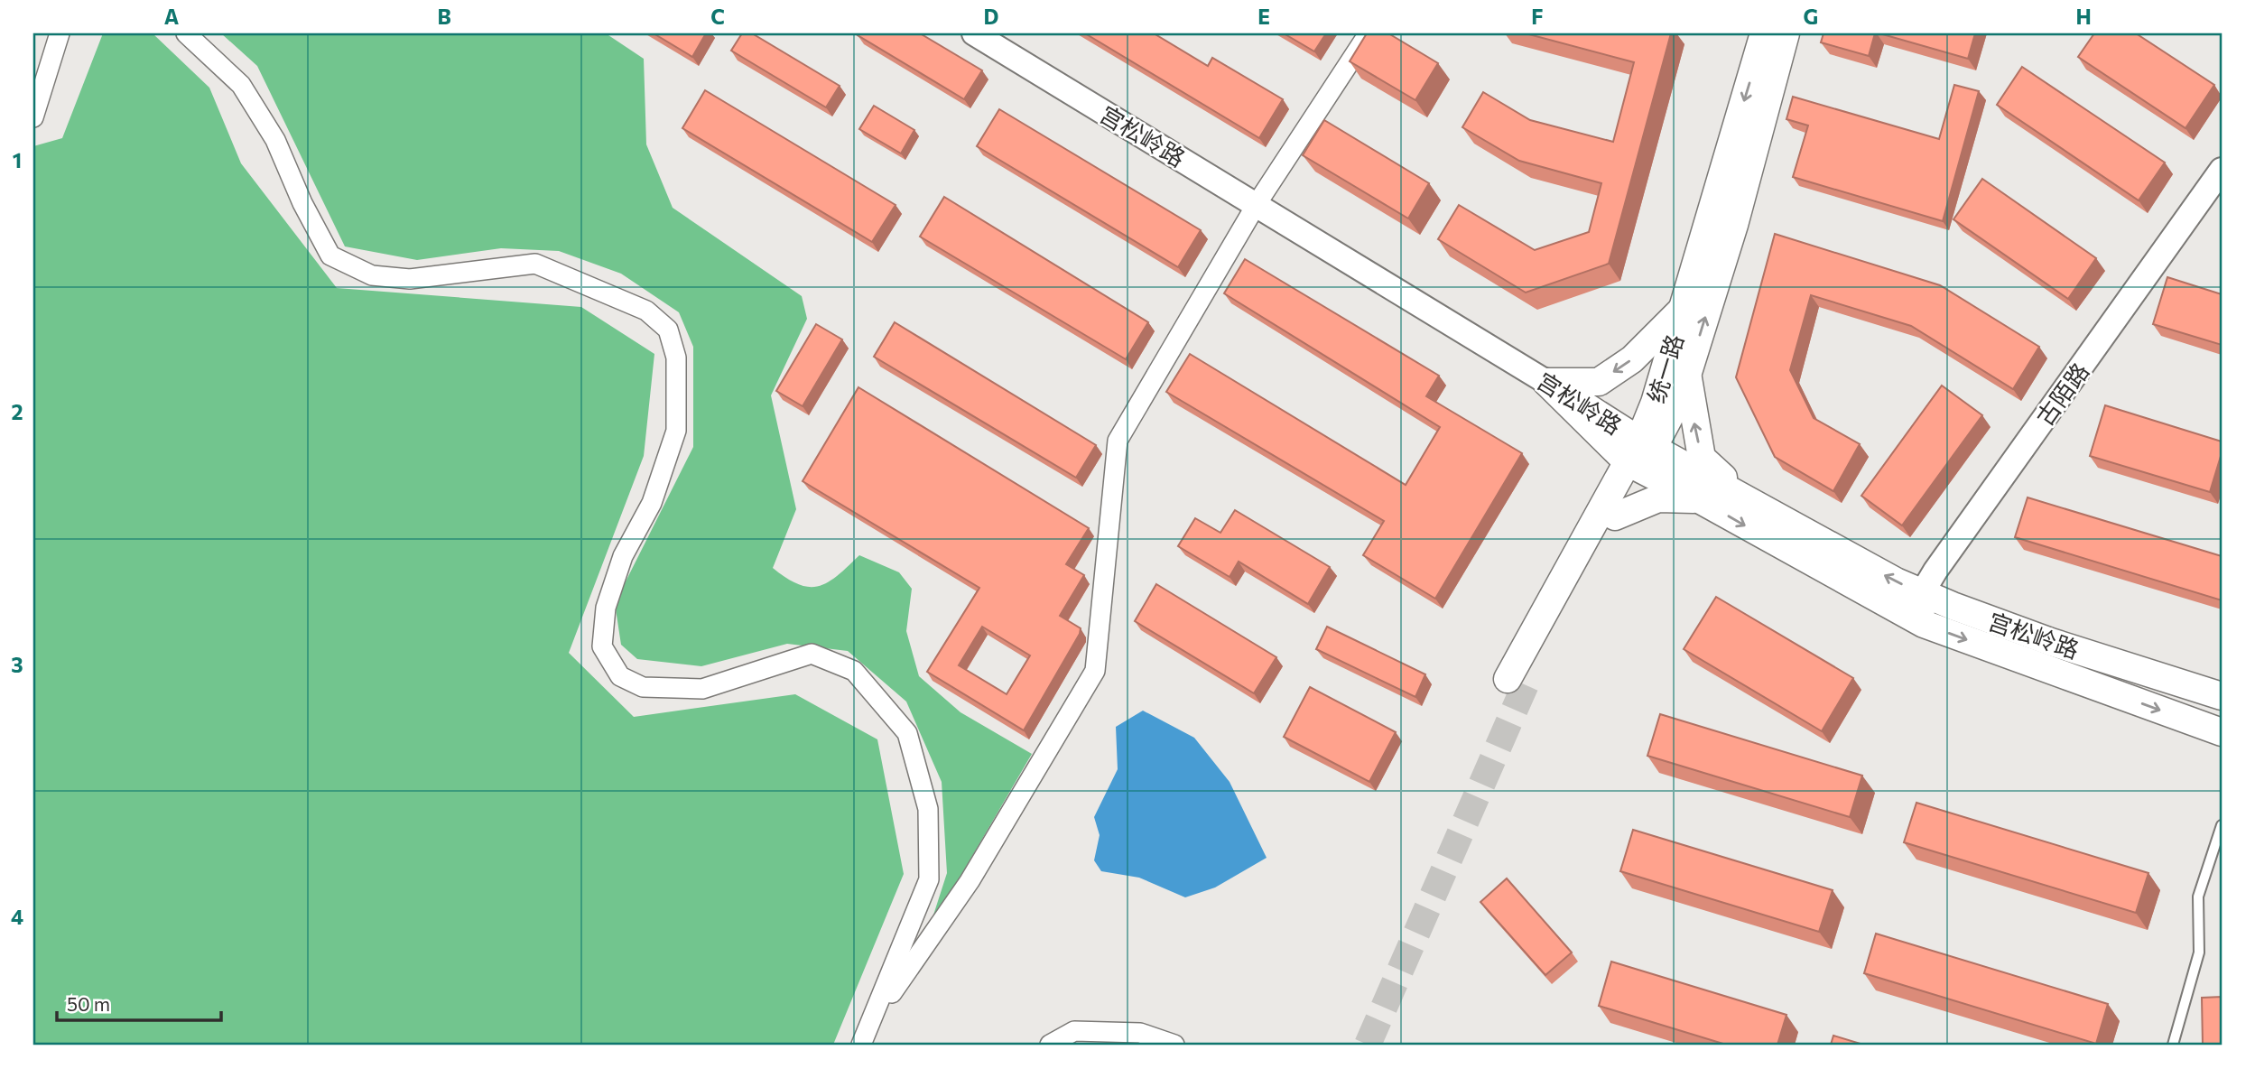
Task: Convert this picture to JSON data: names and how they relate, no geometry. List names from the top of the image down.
{
  "streets": {
    "main road": ["宫松岭路", "统一路"],
    "street": ["古陌路"]
  },
  "crossings": [
    ["宫松岭路", "统一路"],
    ["宫松岭路", "古陌路"]
  ],
  "scale_bar": "50 m",
  "grid": {
    "columns": [
      "A",
      "B",
      "C",
      "D",
      "E",
      "F",
      "G",
      "H"
    ],
    "rows": [
      "1",
      "2",
      "3",
      "4"
    ]
  }
}
